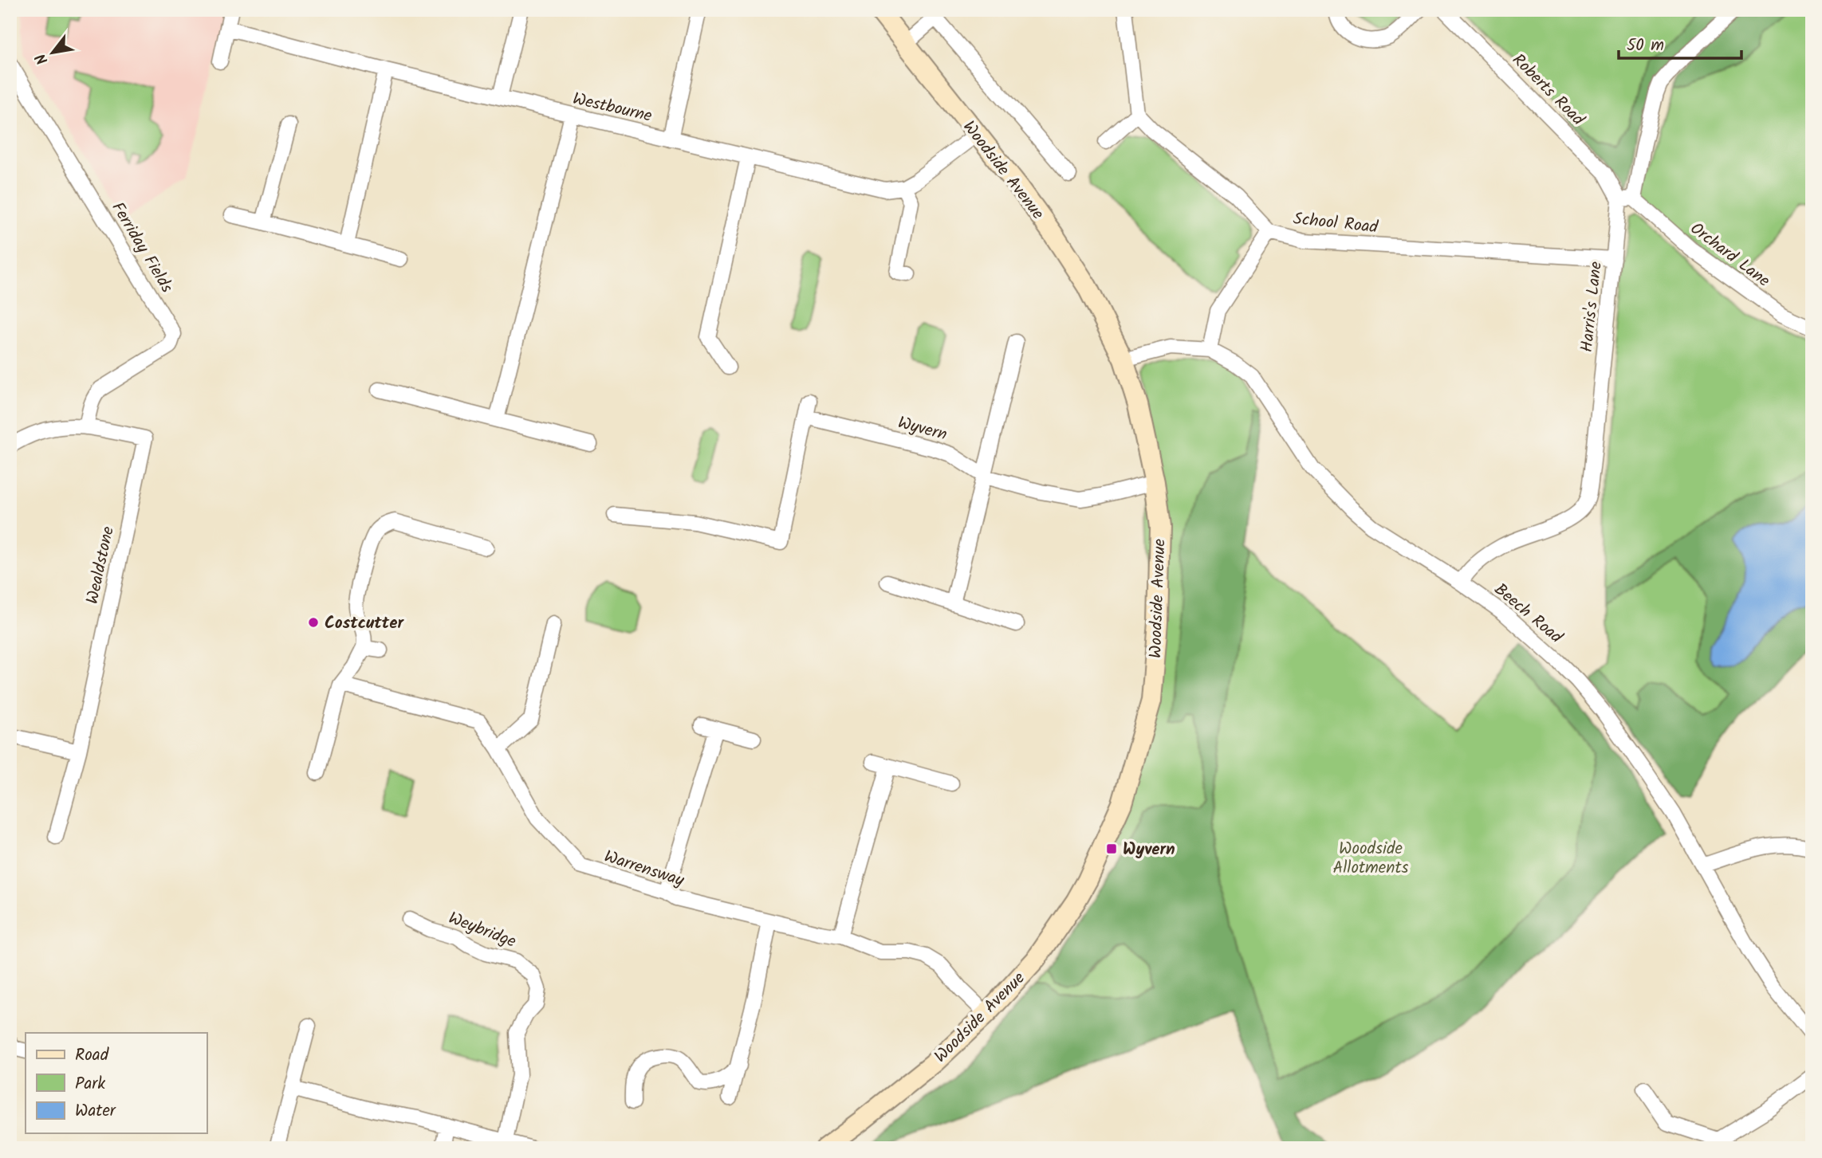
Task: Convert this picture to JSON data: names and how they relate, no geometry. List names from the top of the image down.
{
  "streets": {
    "street": [
      "Roberts Road",
      "Westbourne",
      "Woodside Avenue",
      "School Road",
      "Ferriday Fields",
      "Orchard Lane",
      "Harris's Lane",
      "Wyvern",
      "Wealdstone",
      "Beech Road",
      "Warrensway",
      "Weybridge"
    ]
  },
  "crossings": [
    ["Roberts Road", "Orchard Lane"],
    ["Roberts Road", "Harris's Lane"],
    ["Woodside Avenue", "Wyvern"],
    ["Woodside Avenue", "Beech Road"],
    ["Woodside Avenue", "Warrensway"],
    ["School Road", "Harris's Lane"],
    ["Ferriday Fields", "Wealdstone"],
    ["Orchard Lane", "Harris's Lane"],
    ["Harris's Lane", "Beech Road"]
  ],
  "parks": ["Woodside Allotments"],
  "places": {
    "other": ["Costcutter"],
    "transit": ["Wyvern"]
  },
  "legend": ["Road", "Park", "Water"],
  "scale_bar": "50 m",
  "north": "bottom left"
}
